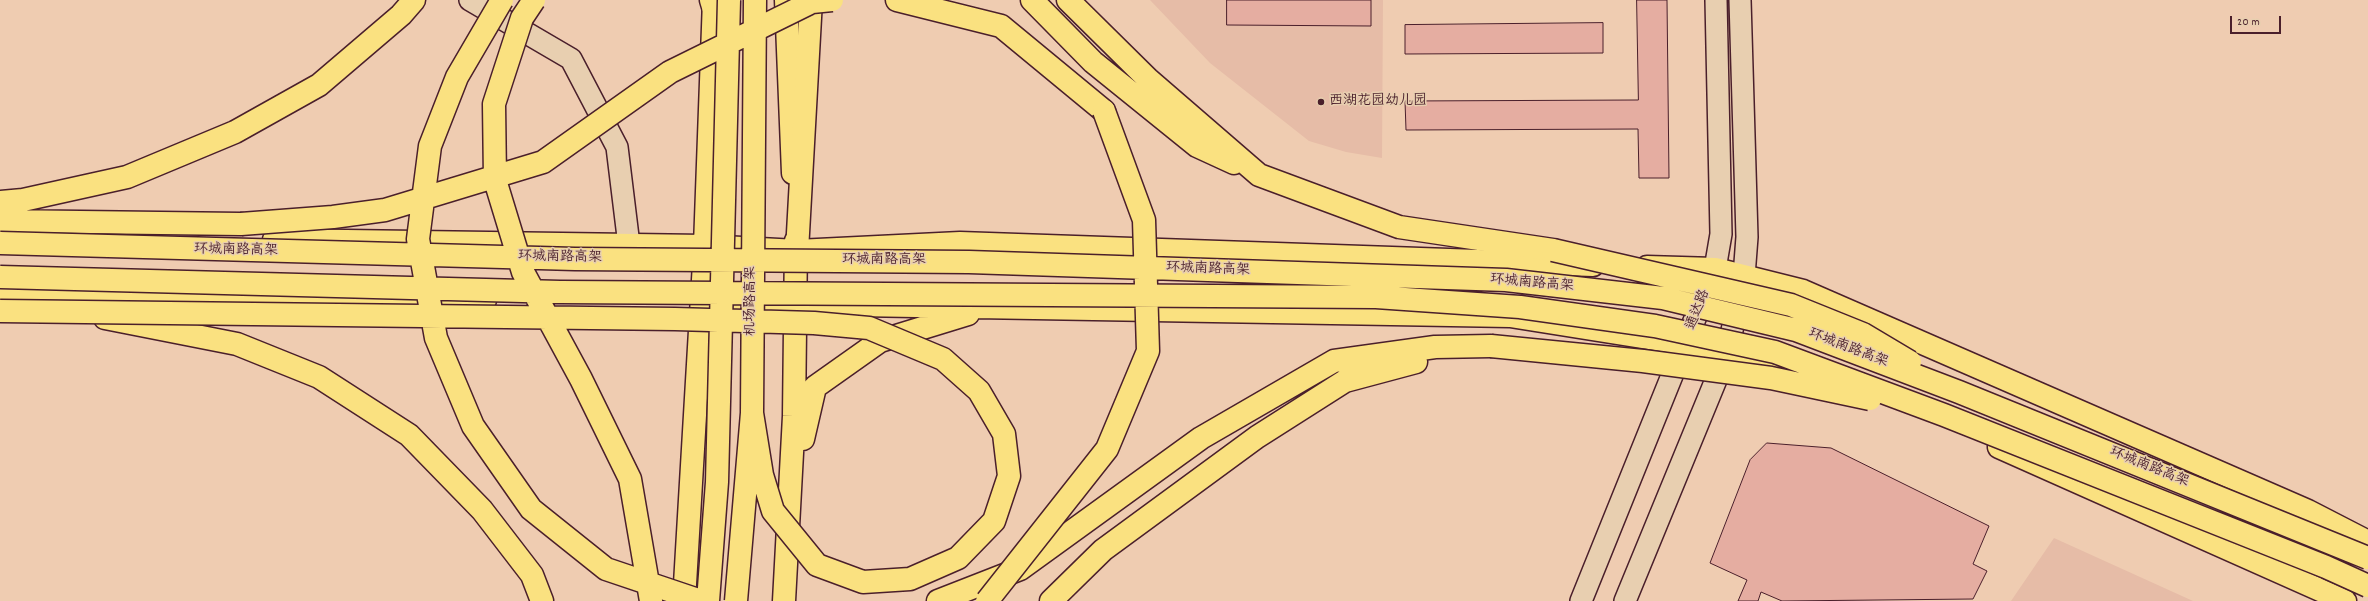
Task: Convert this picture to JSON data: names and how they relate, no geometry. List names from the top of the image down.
{
  "streets": {
    "main road": ["环城南路高架", "机场路高架"],
    "street": ["通达路"]
  },
  "places": ["西湖花园幼儿园"],
  "scale_bar": "20 m"
}
